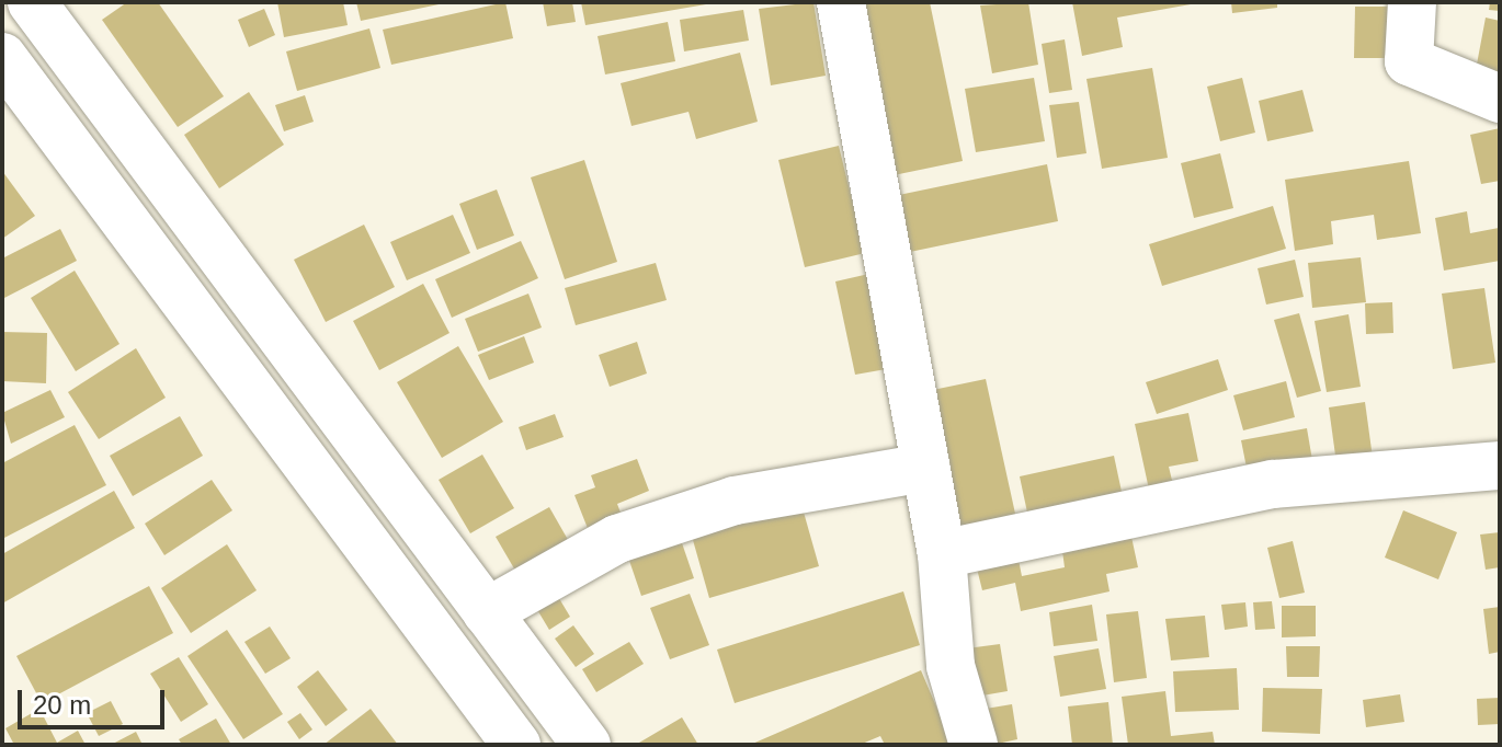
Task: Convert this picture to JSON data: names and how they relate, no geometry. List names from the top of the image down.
{
  "scale_bar": "20 m"
}
